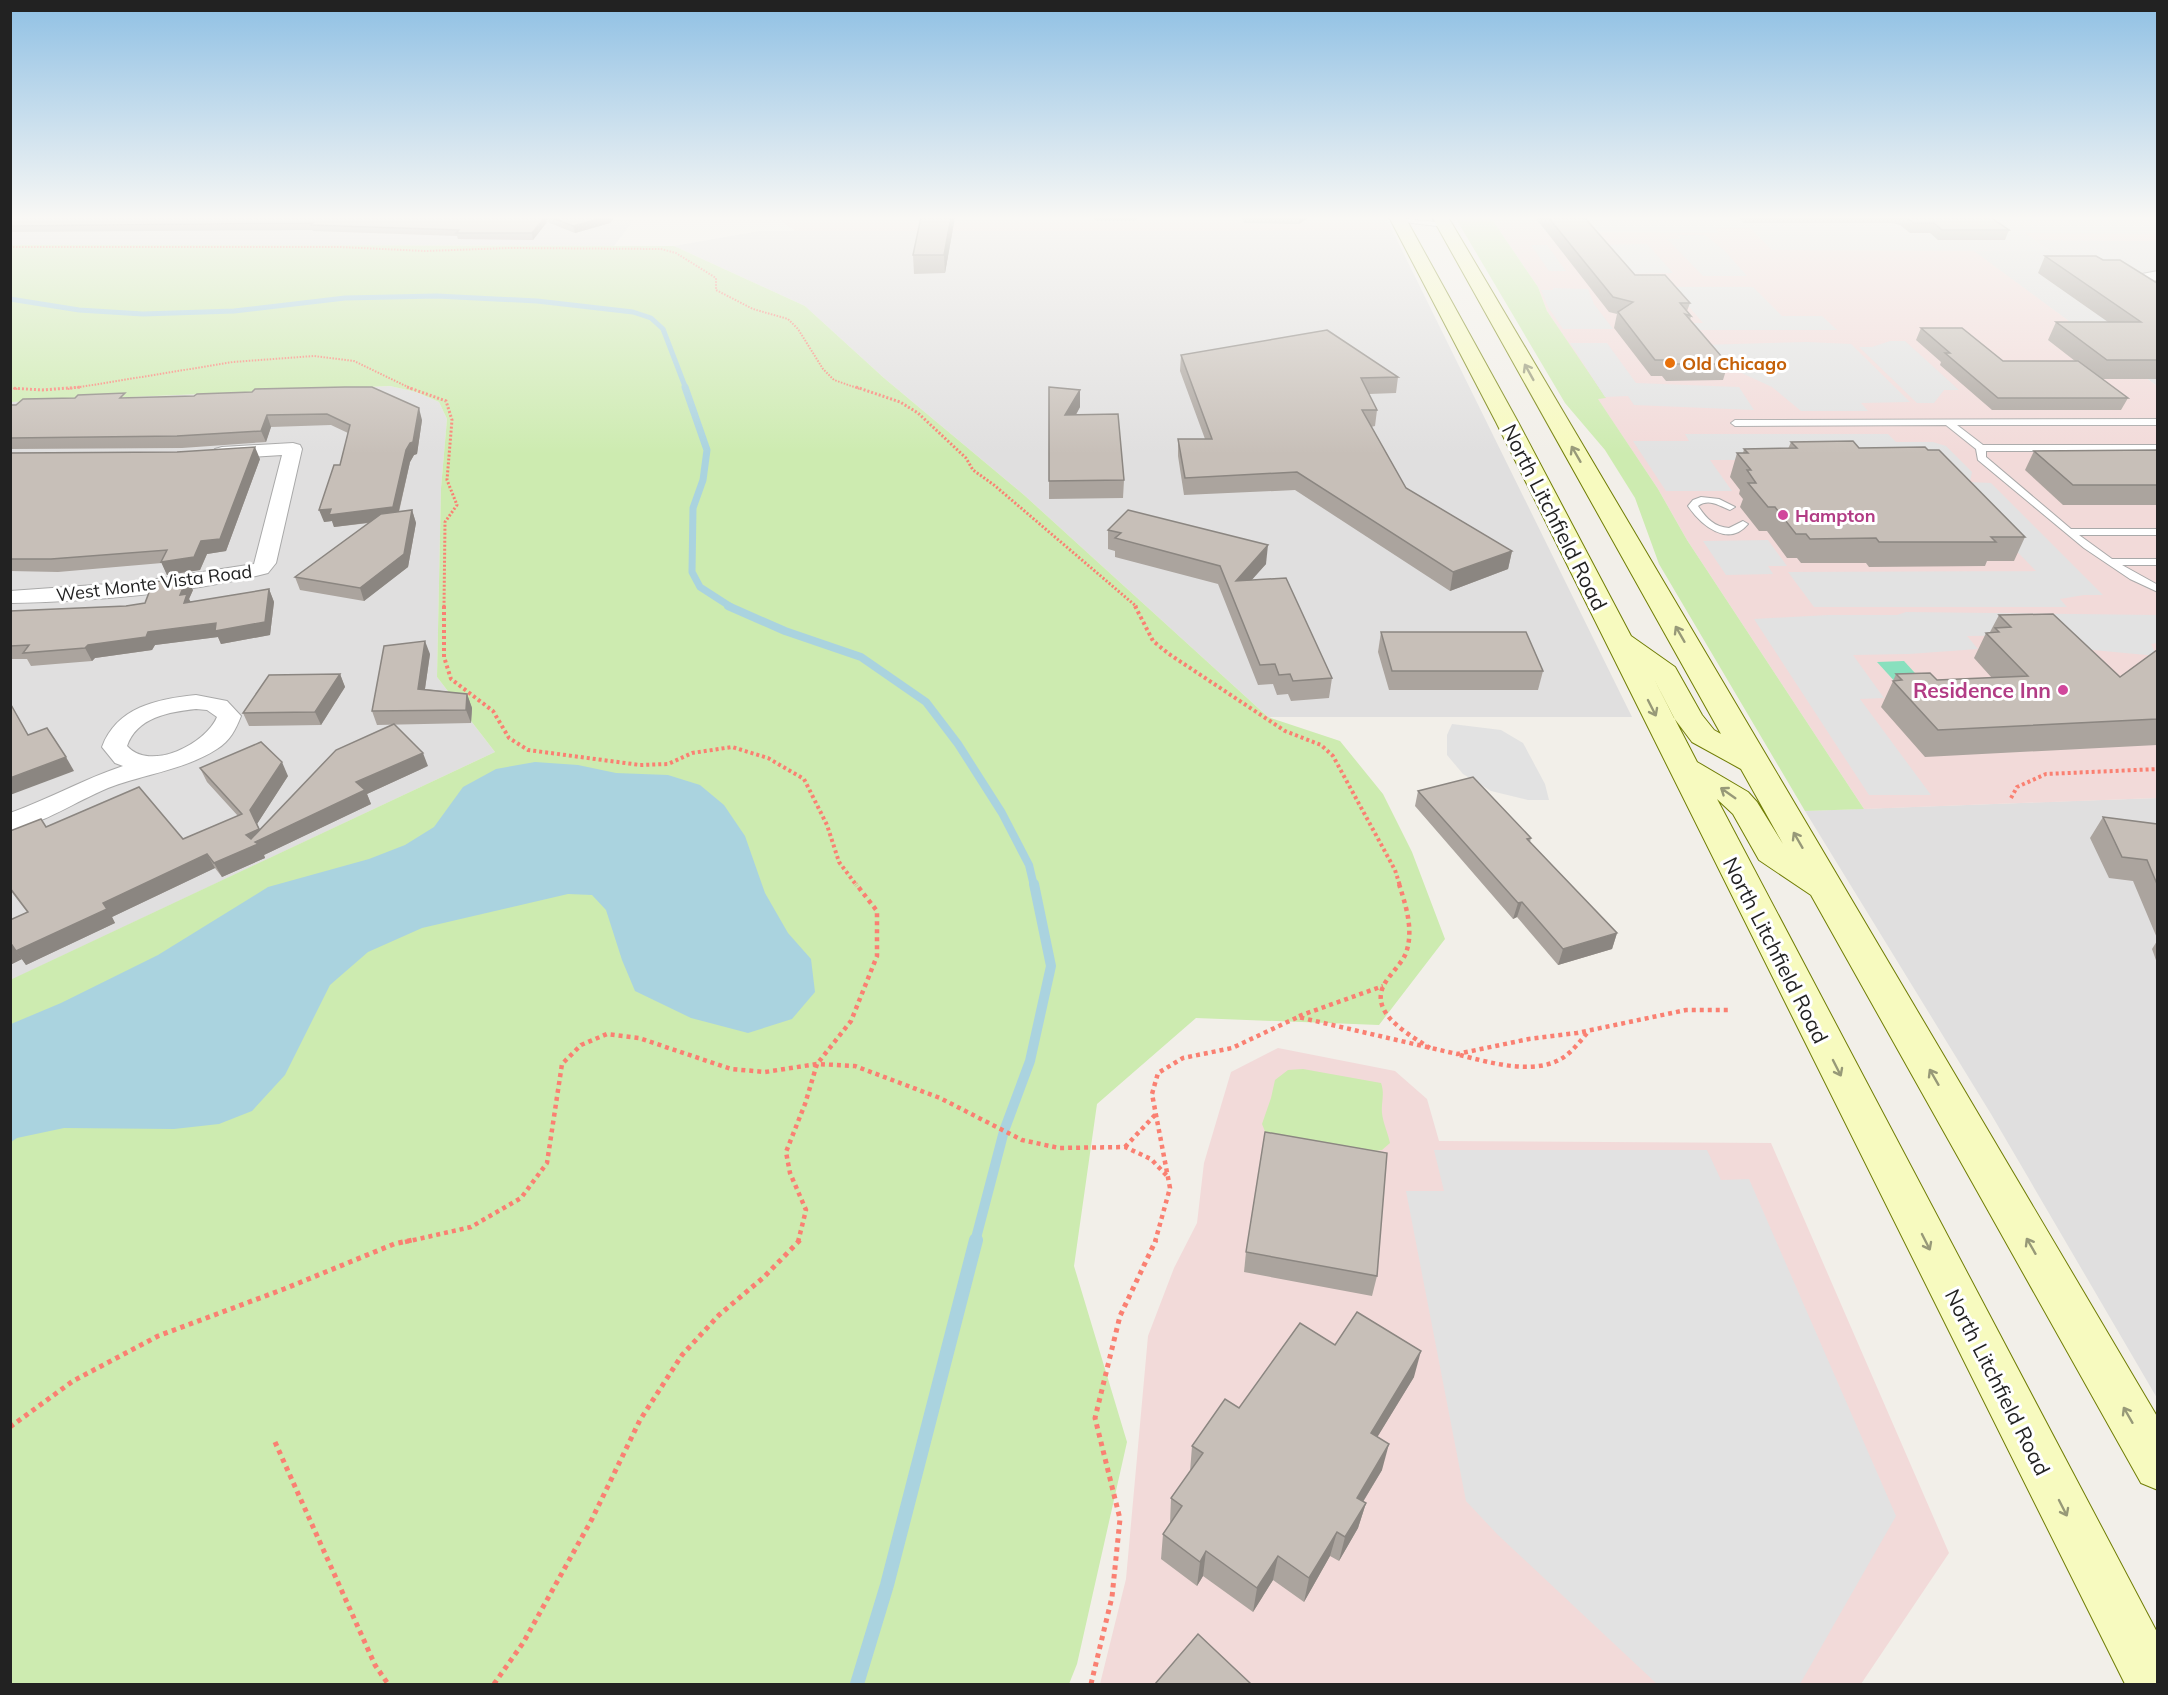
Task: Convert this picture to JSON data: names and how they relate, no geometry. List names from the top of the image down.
{
  "streets": {
    "main road": ["North Litchfield Road"],
    "street": ["West Monte Vista Road"]
  },
  "places": ["Old Chicago", "Hampton", "Residence Inn"]
}
